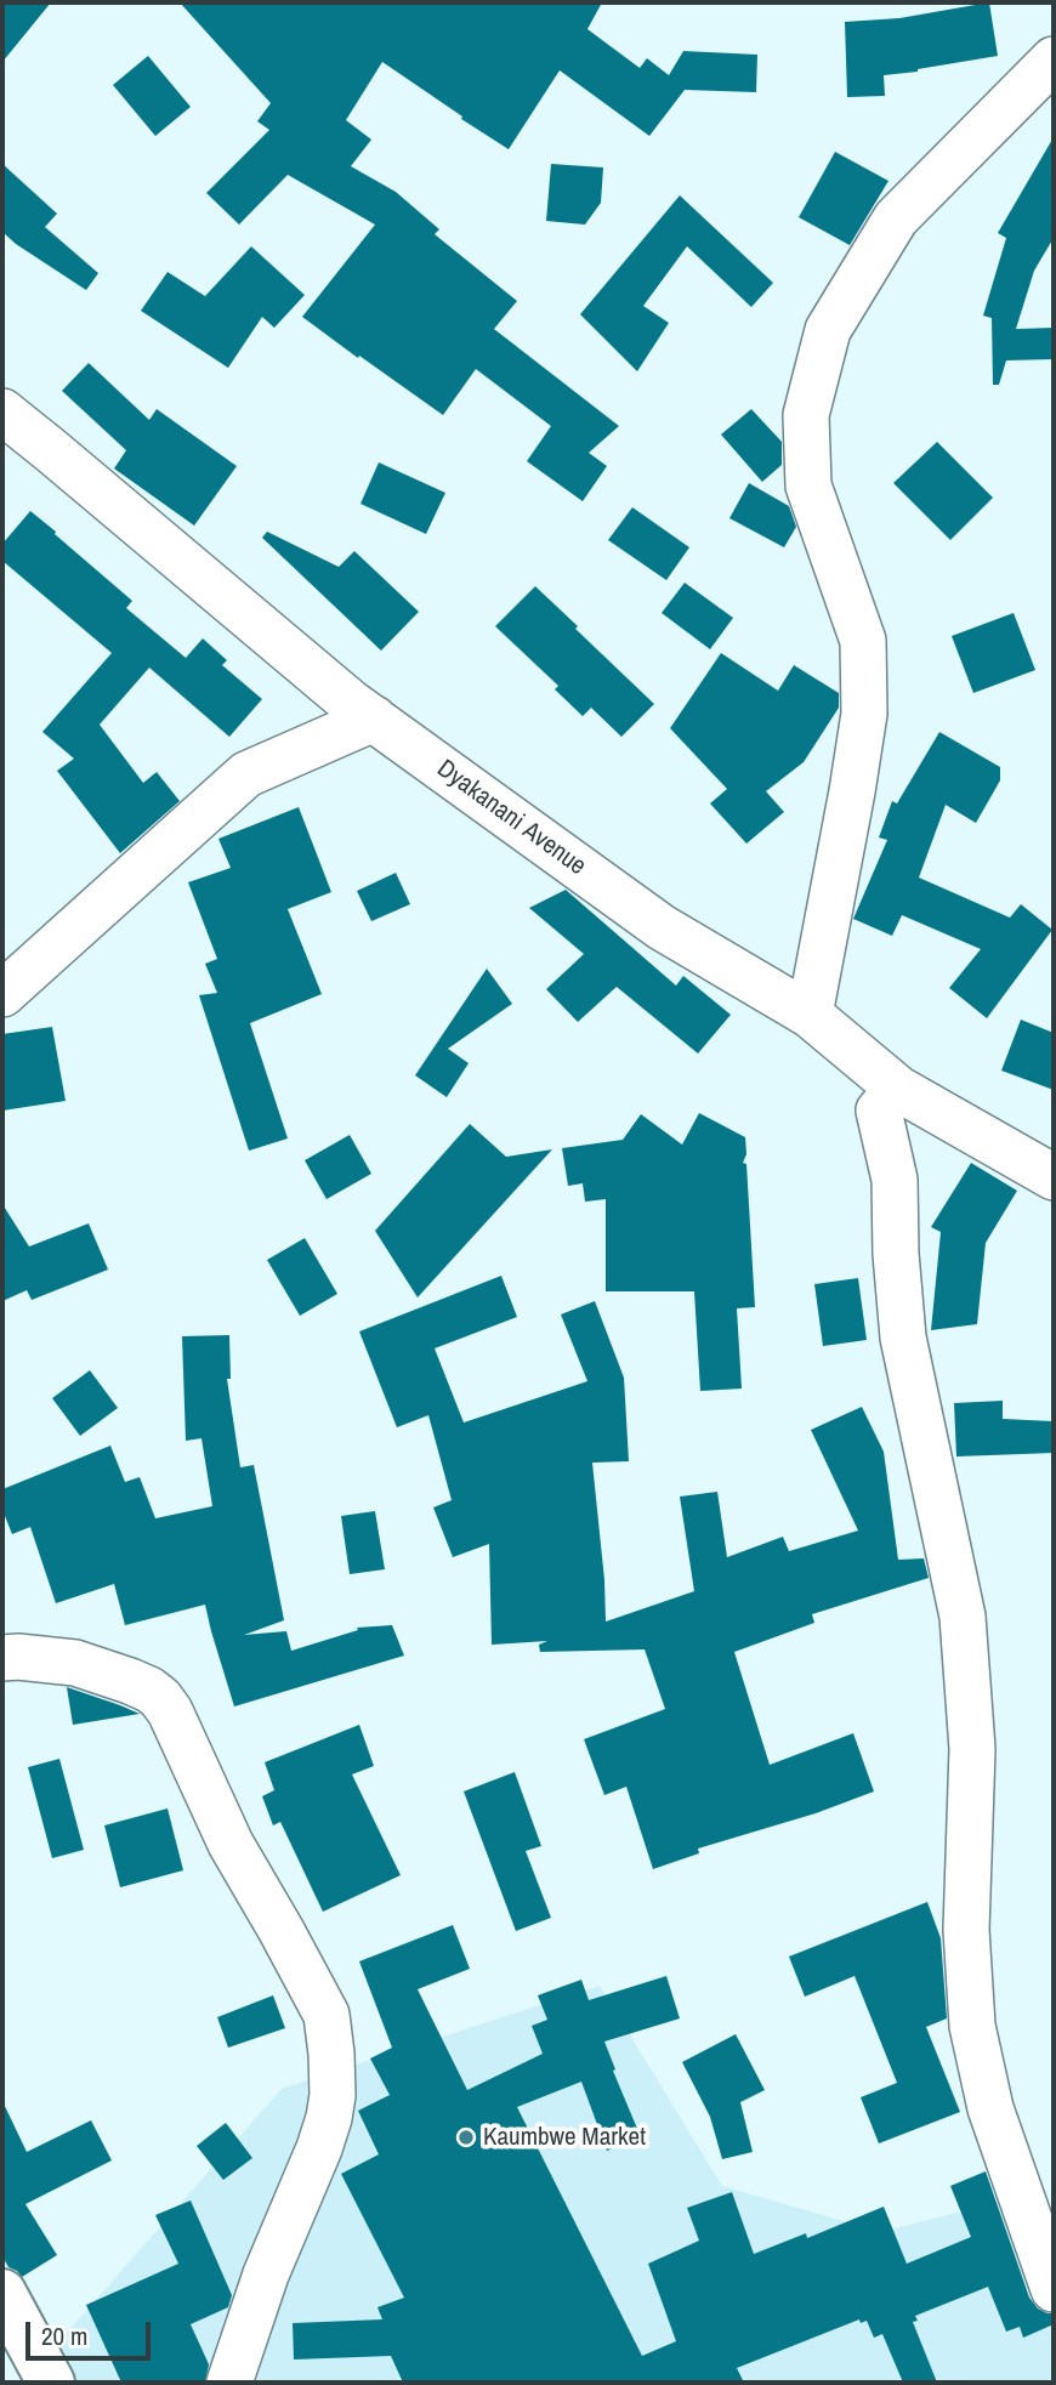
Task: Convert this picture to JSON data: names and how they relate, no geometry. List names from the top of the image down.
{
  "streets": {
    "street": ["Dyakanani Avenue"]
  },
  "places": ["Kaumbwe Market"],
  "scale_bar": "20 m"
}
